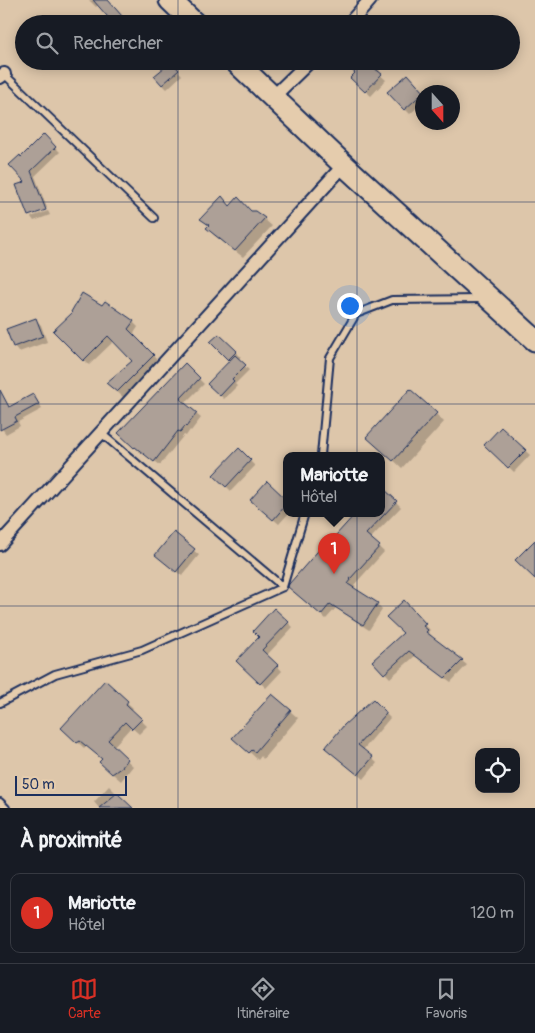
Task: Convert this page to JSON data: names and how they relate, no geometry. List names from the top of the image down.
{
  "scale_bar": "50 m",
  "north": "bottom",
  "page": {
    "search": "Rechercher",
    "popup": ["Mariotte", "Hôtel"],
    "pins": "1",
    "scale": "50 m",
    "heading": "À proximité",
    "list": [
      {
        "mark": "1",
        "name": "Mariotte",
        "note": "Hôtel",
        "value": "120 m"
      }
    ],
    "nav": ["Carte", "Itinéraire", "Favoris"]
  }
}
